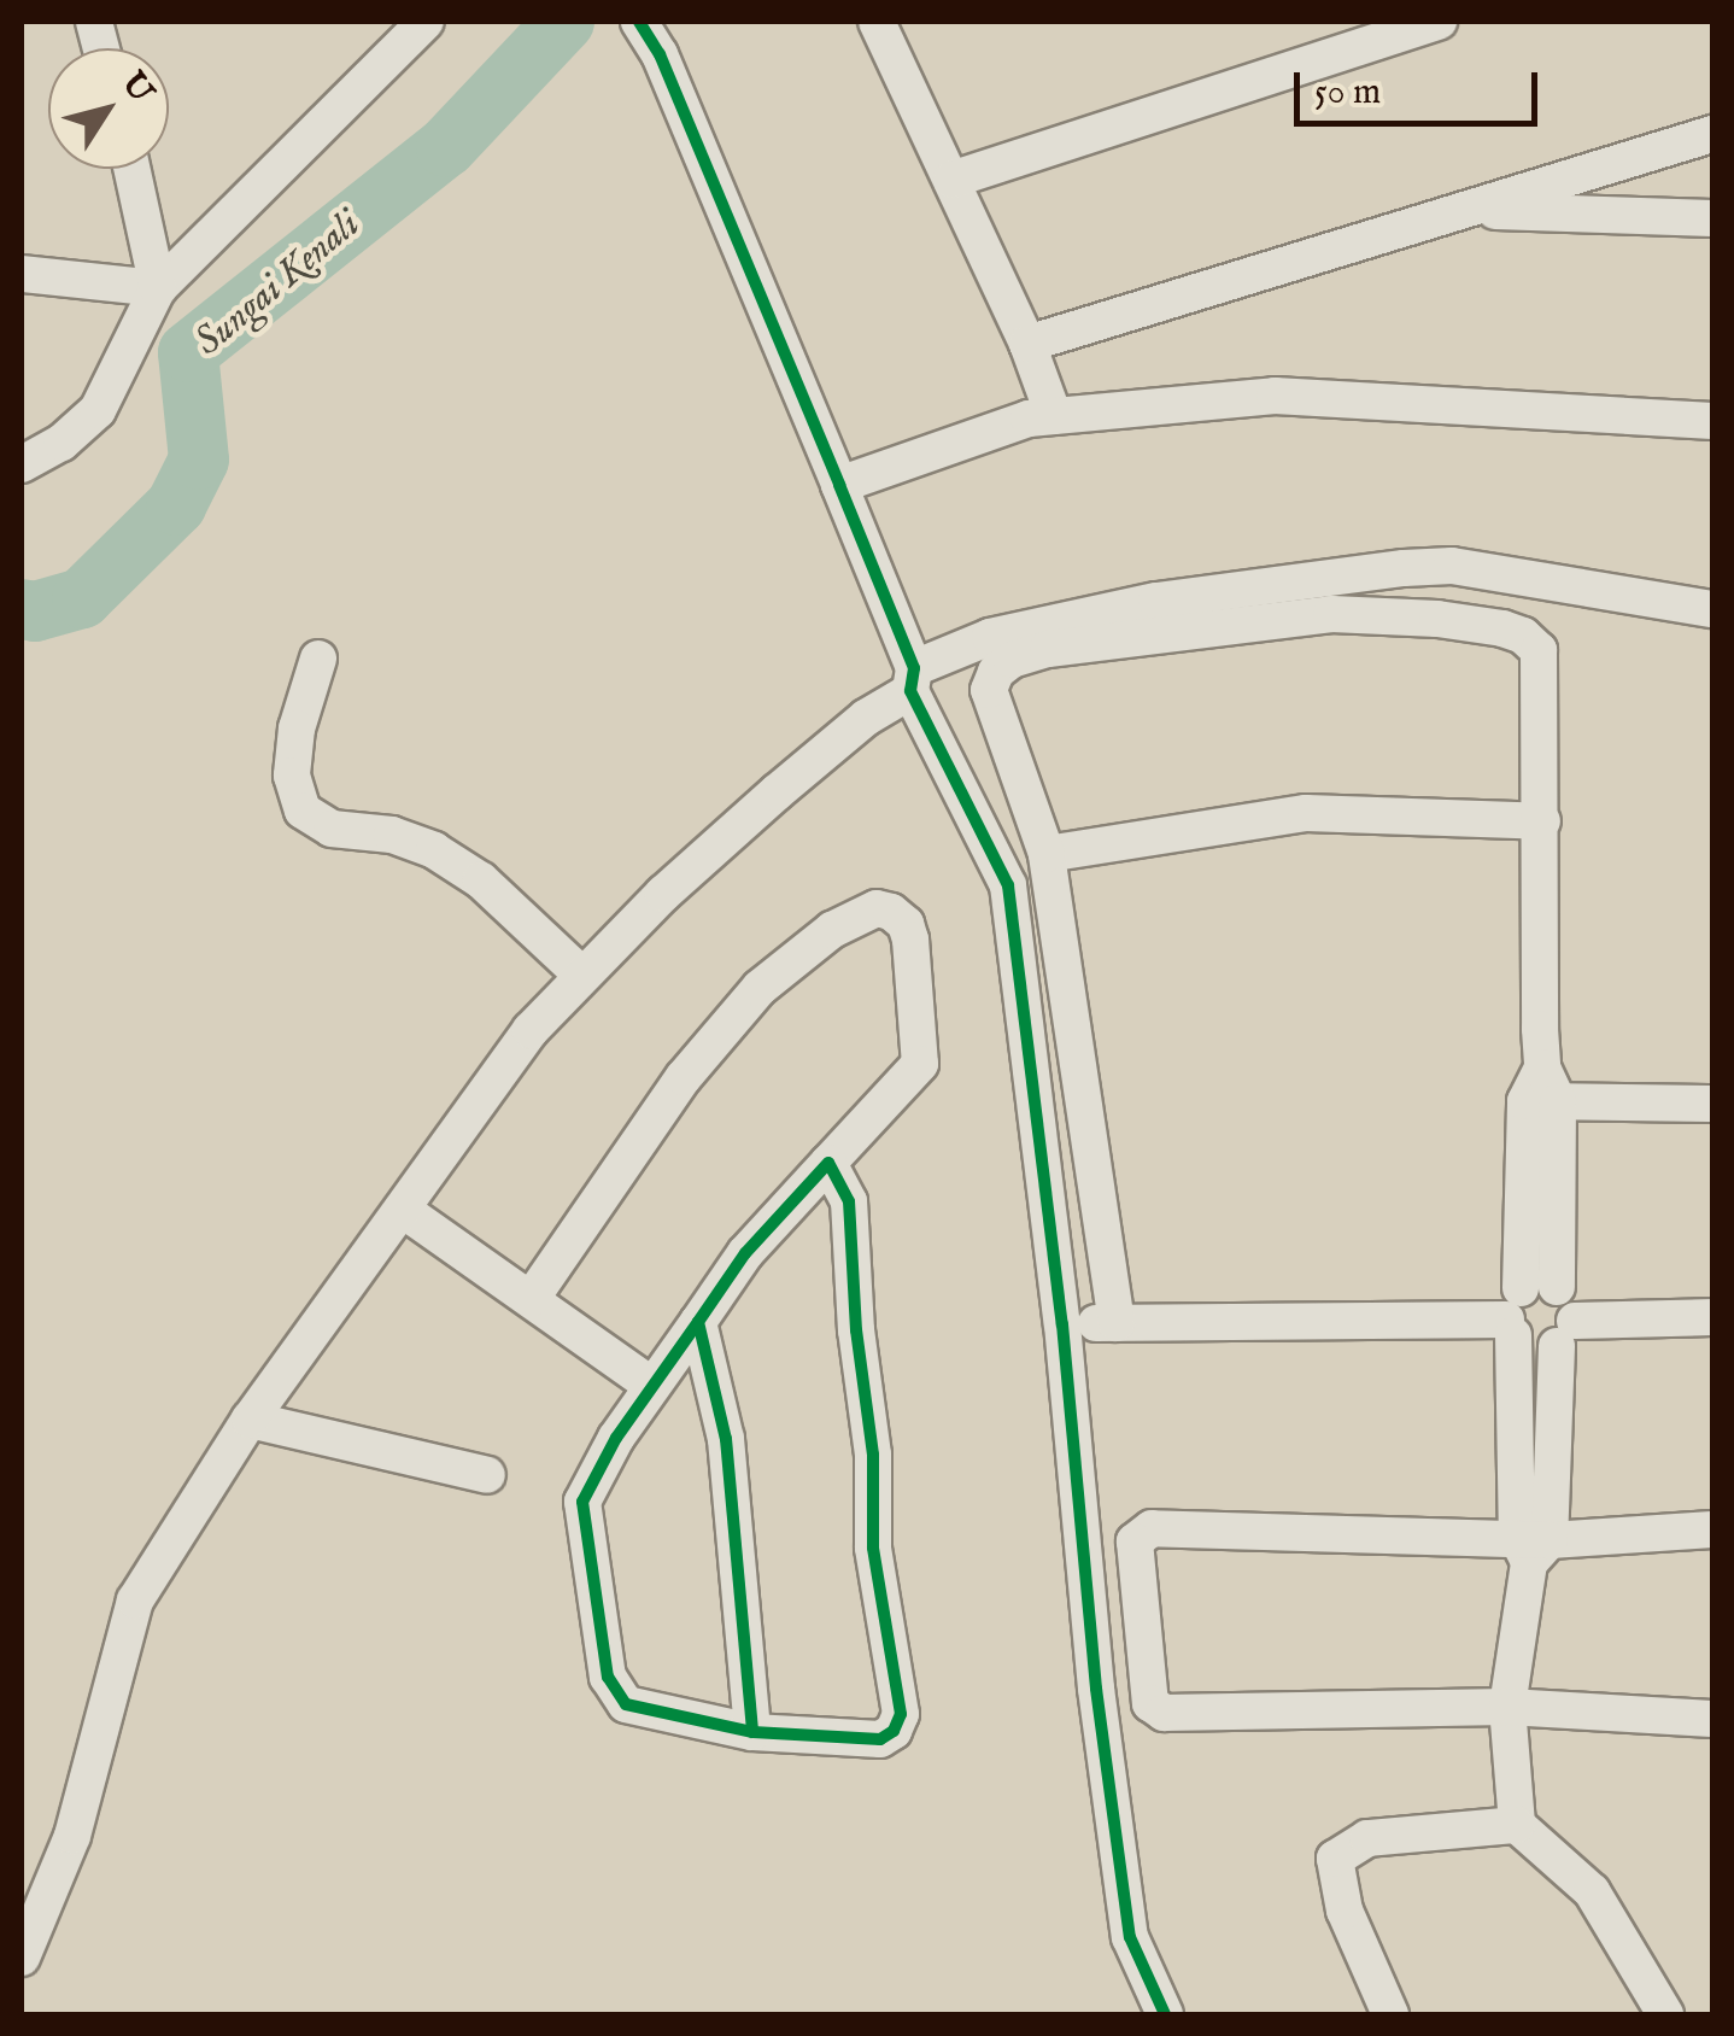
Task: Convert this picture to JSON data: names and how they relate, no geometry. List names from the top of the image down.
{
  "water": ["Sungai Kenali"],
  "scale_bar": "50 m",
  "north": "top right"
}
